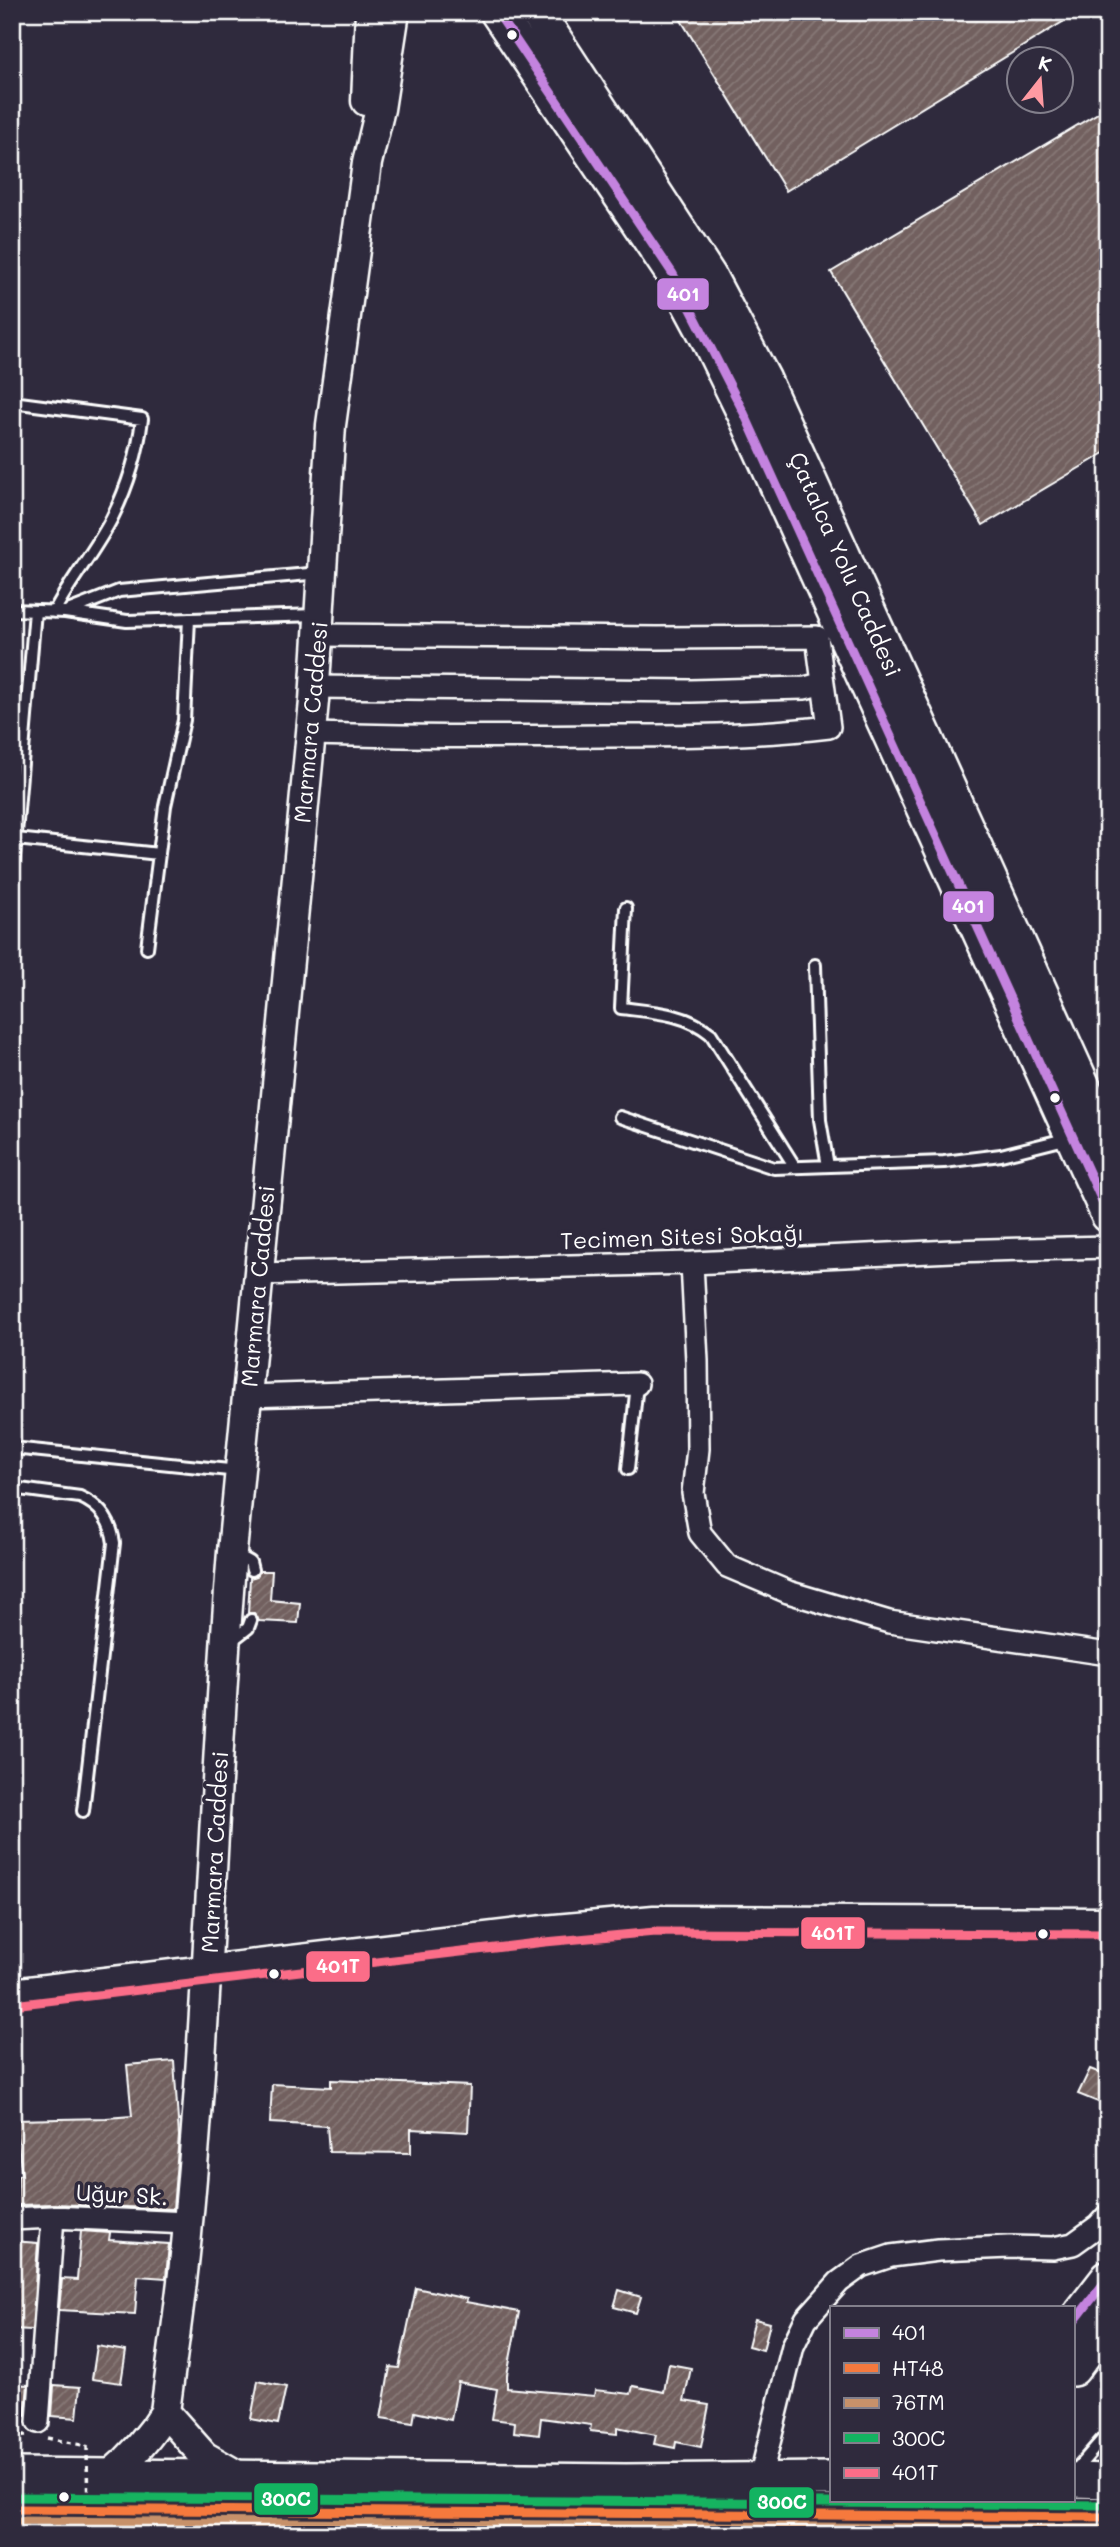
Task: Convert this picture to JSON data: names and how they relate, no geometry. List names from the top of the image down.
{
  "streets": {
    "highway": ["Çatalca Yolu Caddesi"],
    "main road": ["Marmara Caddesi"],
    "street": ["Tecimen Sitesi Sokağı", "Uğur Sk."]
  },
  "crossings": [
    ["Marmara Caddesi", "Tecimen Sitesi Sokağı"],
    ["Marmara Caddesi", "Uğur Sk."]
  ],
  "lines": [
    "transit line 401",
    "transit line 401T",
    "transit line 300C",
    "transit line HT48",
    "transit line 76TM"
  ],
  "legend": [
    "401",
    "HT48",
    "76TM",
    "300C",
    "401T"
  ],
  "north": "top"
}
